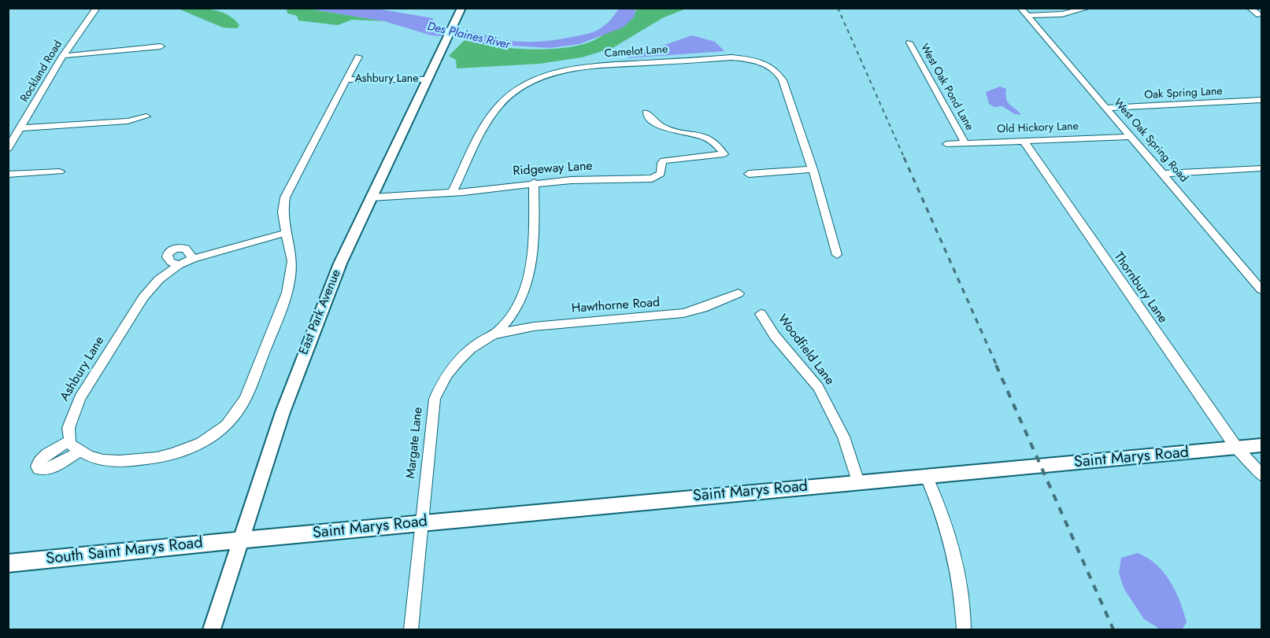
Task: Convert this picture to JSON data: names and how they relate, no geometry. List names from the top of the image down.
{
  "streets": {
    "main road": ["East Park Avenue", "Saint Marys Road", "South Saint Marys Road"],
    "street": [
      "Camelot Lane",
      "Rockland Road",
      "Ashbury Lane",
      "West Oak Pond Lane",
      "Oak Spring Lane",
      "Old Hickory Lane",
      "West Oak Spring Road",
      "Ridgeway Lane",
      "Thornbury Lane",
      "Hawthorne Road",
      "Woodfield Lane",
      "Margate Lane"
    ]
  },
  "crossings": [
    ["Camelot Lane", "Ridgeway Lane"],
    ["Ashbury Lane", "East Park Avenue"],
    ["West Oak Pond Lane", "Old Hickory Lane"],
    ["Oak Spring Lane", "West Oak Spring Road"],
    ["Old Hickory Lane", "West Oak Spring Road"],
    ["Old Hickory Lane", "Thornbury Lane"],
    ["Ridgeway Lane", "East Park Avenue"],
    ["Ridgeway Lane", "Margate Lane"],
    ["Thornbury Lane", "Saint Marys Road"],
    ["Hawthorne Road", "Margate Lane"],
    ["East Park Avenue", "Saint Marys Road"],
    ["East Park Avenue", "South Saint Marys Road"],
    ["Woodfield Lane", "Saint Marys Road"],
    ["Margate Lane", "Saint Marys Road"],
    ["Saint Marys Road", "South Saint Marys Road"]
  ],
  "water": ["Des Plaines River"]
}
